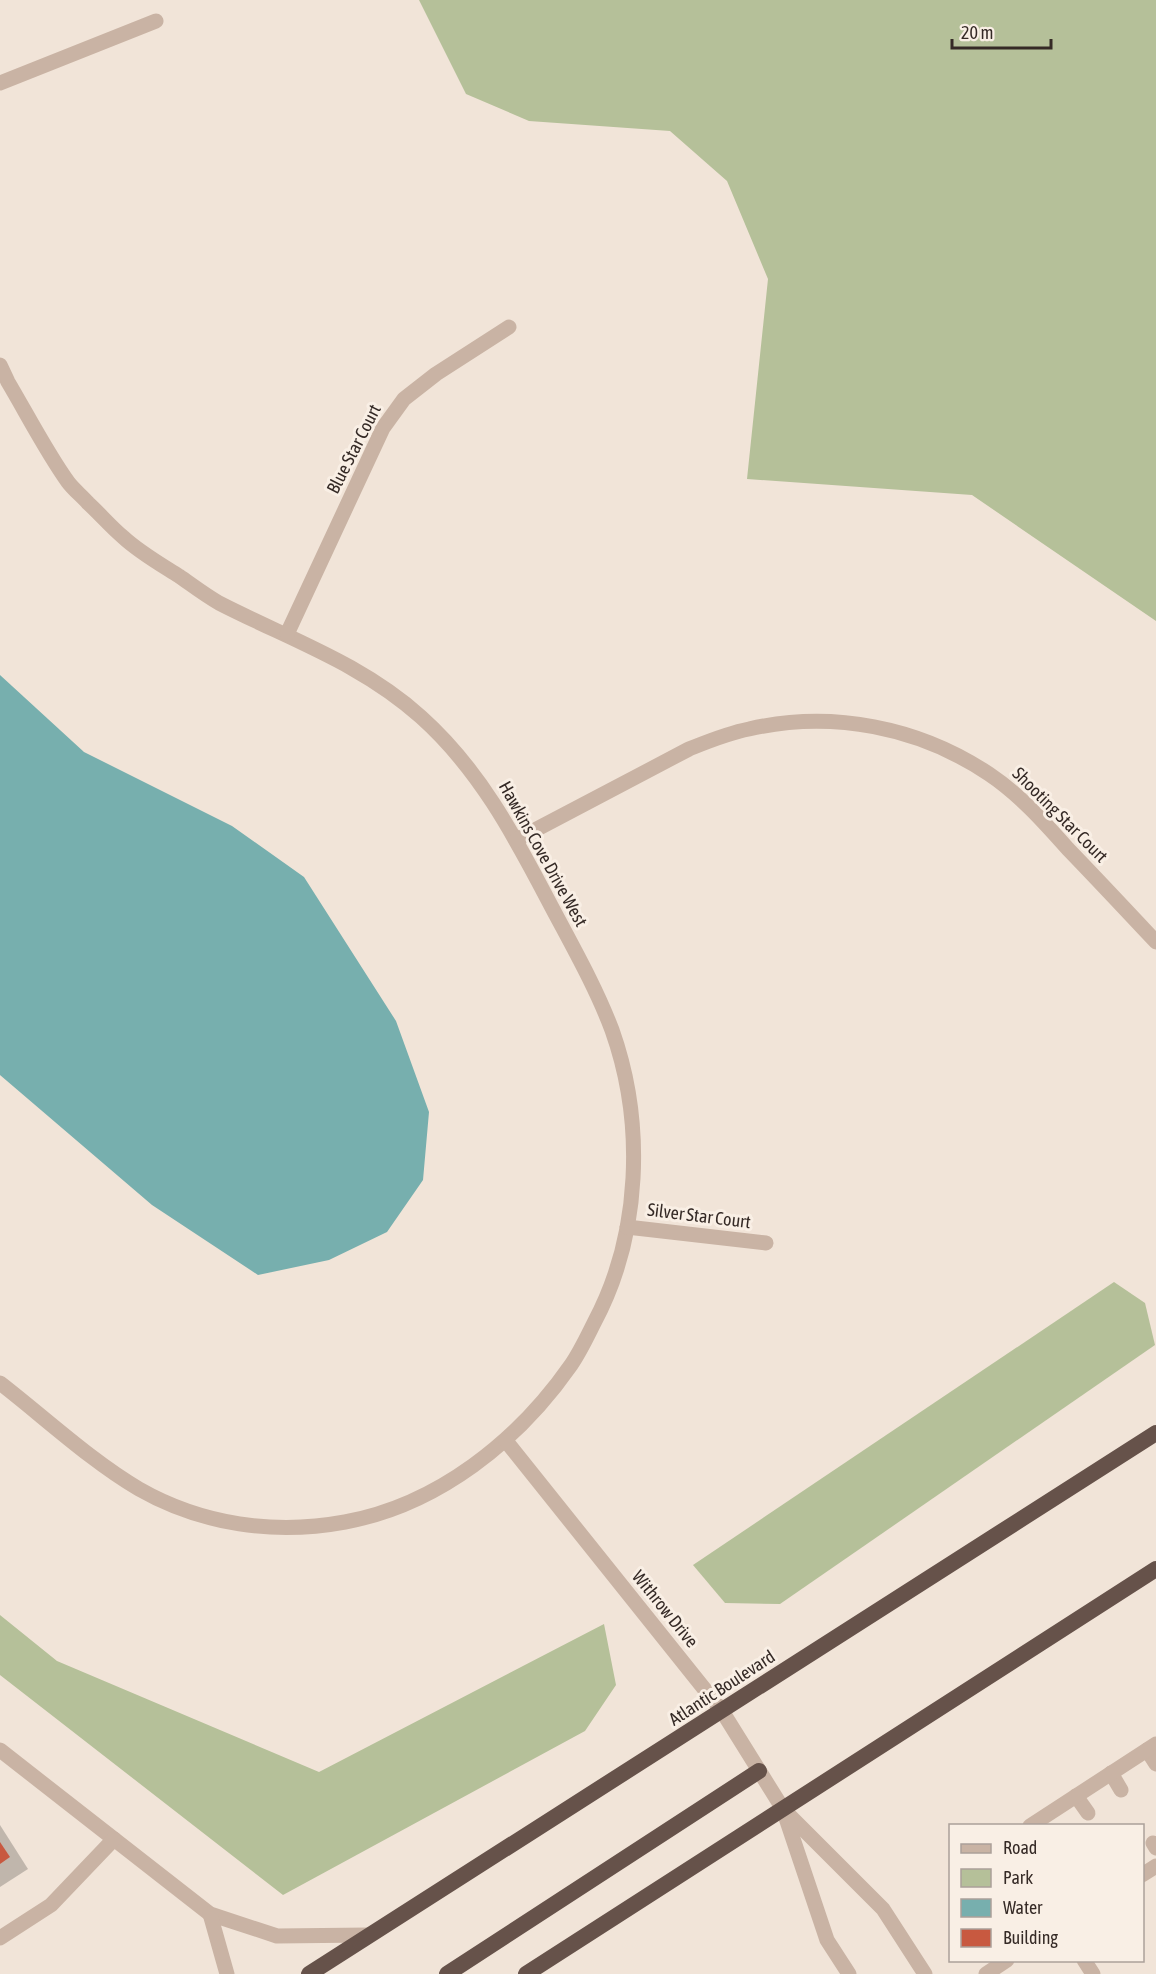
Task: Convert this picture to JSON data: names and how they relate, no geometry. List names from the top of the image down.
{
  "streets": {
    "highway": ["Atlantic Boulevard"],
    "street": [
      "Blue Star Court",
      "Shooting Star Court",
      "Hawkins Cove Drive West",
      "Silver Star Court",
      "Withrow Drive"
    ]
  },
  "crossings": [
    ["Blue Star Court", "Hawkins Cove Drive West"],
    ["Shooting Star Court", "Hawkins Cove Drive West"],
    ["Hawkins Cove Drive West", "Silver Star Court"],
    ["Hawkins Cove Drive West", "Withrow Drive"],
    ["Withrow Drive", "Atlantic Boulevard"]
  ],
  "legend": [
    "Road",
    "Park",
    "Water",
    "Building"
  ],
  "scale_bar": "20 m"
}
